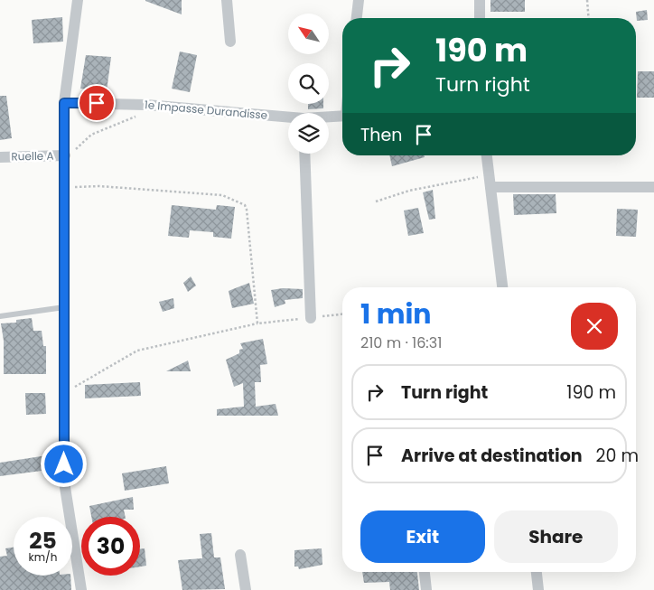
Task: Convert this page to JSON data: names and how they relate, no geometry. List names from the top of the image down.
{
  "streets": {
    "street": ["1e Impasse Durandisse", "Ruelle A"]
  },
  "north": "top left",
  "page": {
    "turn": ["190 m", "Turn right"],
    "then": "Then",
    "heading": ["1 min", "210 m · 16:31"],
    "list": [
      {
        "name": "Turn right",
        "value": "190 m"
      },
      {
        "name": "Arrive at destination",
        "value": "20 m"
      }
    ],
    "buttons": ["Exit", "Share"],
    "speed": "25 km/h",
    "limit": "30"
  }
}
